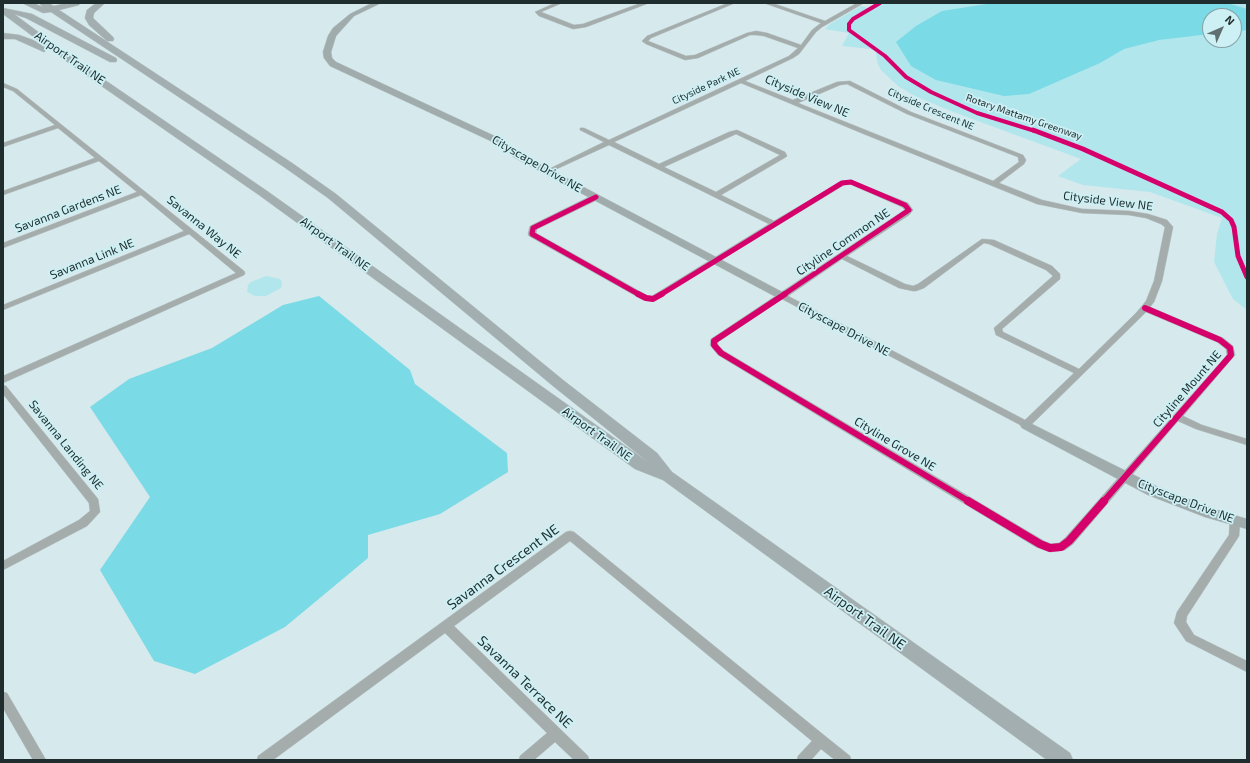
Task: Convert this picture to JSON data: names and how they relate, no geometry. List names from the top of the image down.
{
  "streets": {
    "main road": ["Airport Trail NE"],
    "street": [
      "Cityside Park NE",
      "Cityside View NE",
      "Cityside Crescent NE",
      "Cityscape Drive NE",
      "Savanna Gardens NE",
      "Savanna Way NE",
      "Cityline Common NE",
      "Savanna Link NE",
      "Cityline Mount NE",
      "Cityline Grove NE",
      "Savanna Landing NE",
      "Savanna Crescent NE",
      "Savanna Terrace NE"
    ],
    "cycle path": ["Rotary Mattamy Greenway"]
  },
  "crossings": [
    ["Cityside Park NE", "Cityside View NE"],
    ["Cityside Park NE", "Cityscape Drive NE"],
    ["Cityside View NE", "Cityside Crescent NE"],
    ["Cityside View NE", "Cityscape Drive NE"],
    ["Cityside View NE", "Cityline Mount NE"],
    ["Cityscape Drive NE", "Cityline Common NE"],
    ["Cityscape Drive NE", "Cityline Mount NE"],
    ["Cityscape Drive NE", "Cityline Grove NE"],
    ["Savanna Gardens NE", "Savanna Way NE"],
    ["Savanna Way NE", "Savanna Link NE"],
    ["Cityline Common NE", "Cityline Grove NE"],
    ["Cityline Mount NE", "Cityline Grove NE"],
    ["Savanna Crescent NE", "Savanna Terrace NE"]
  ],
  "north": "top right"
}
